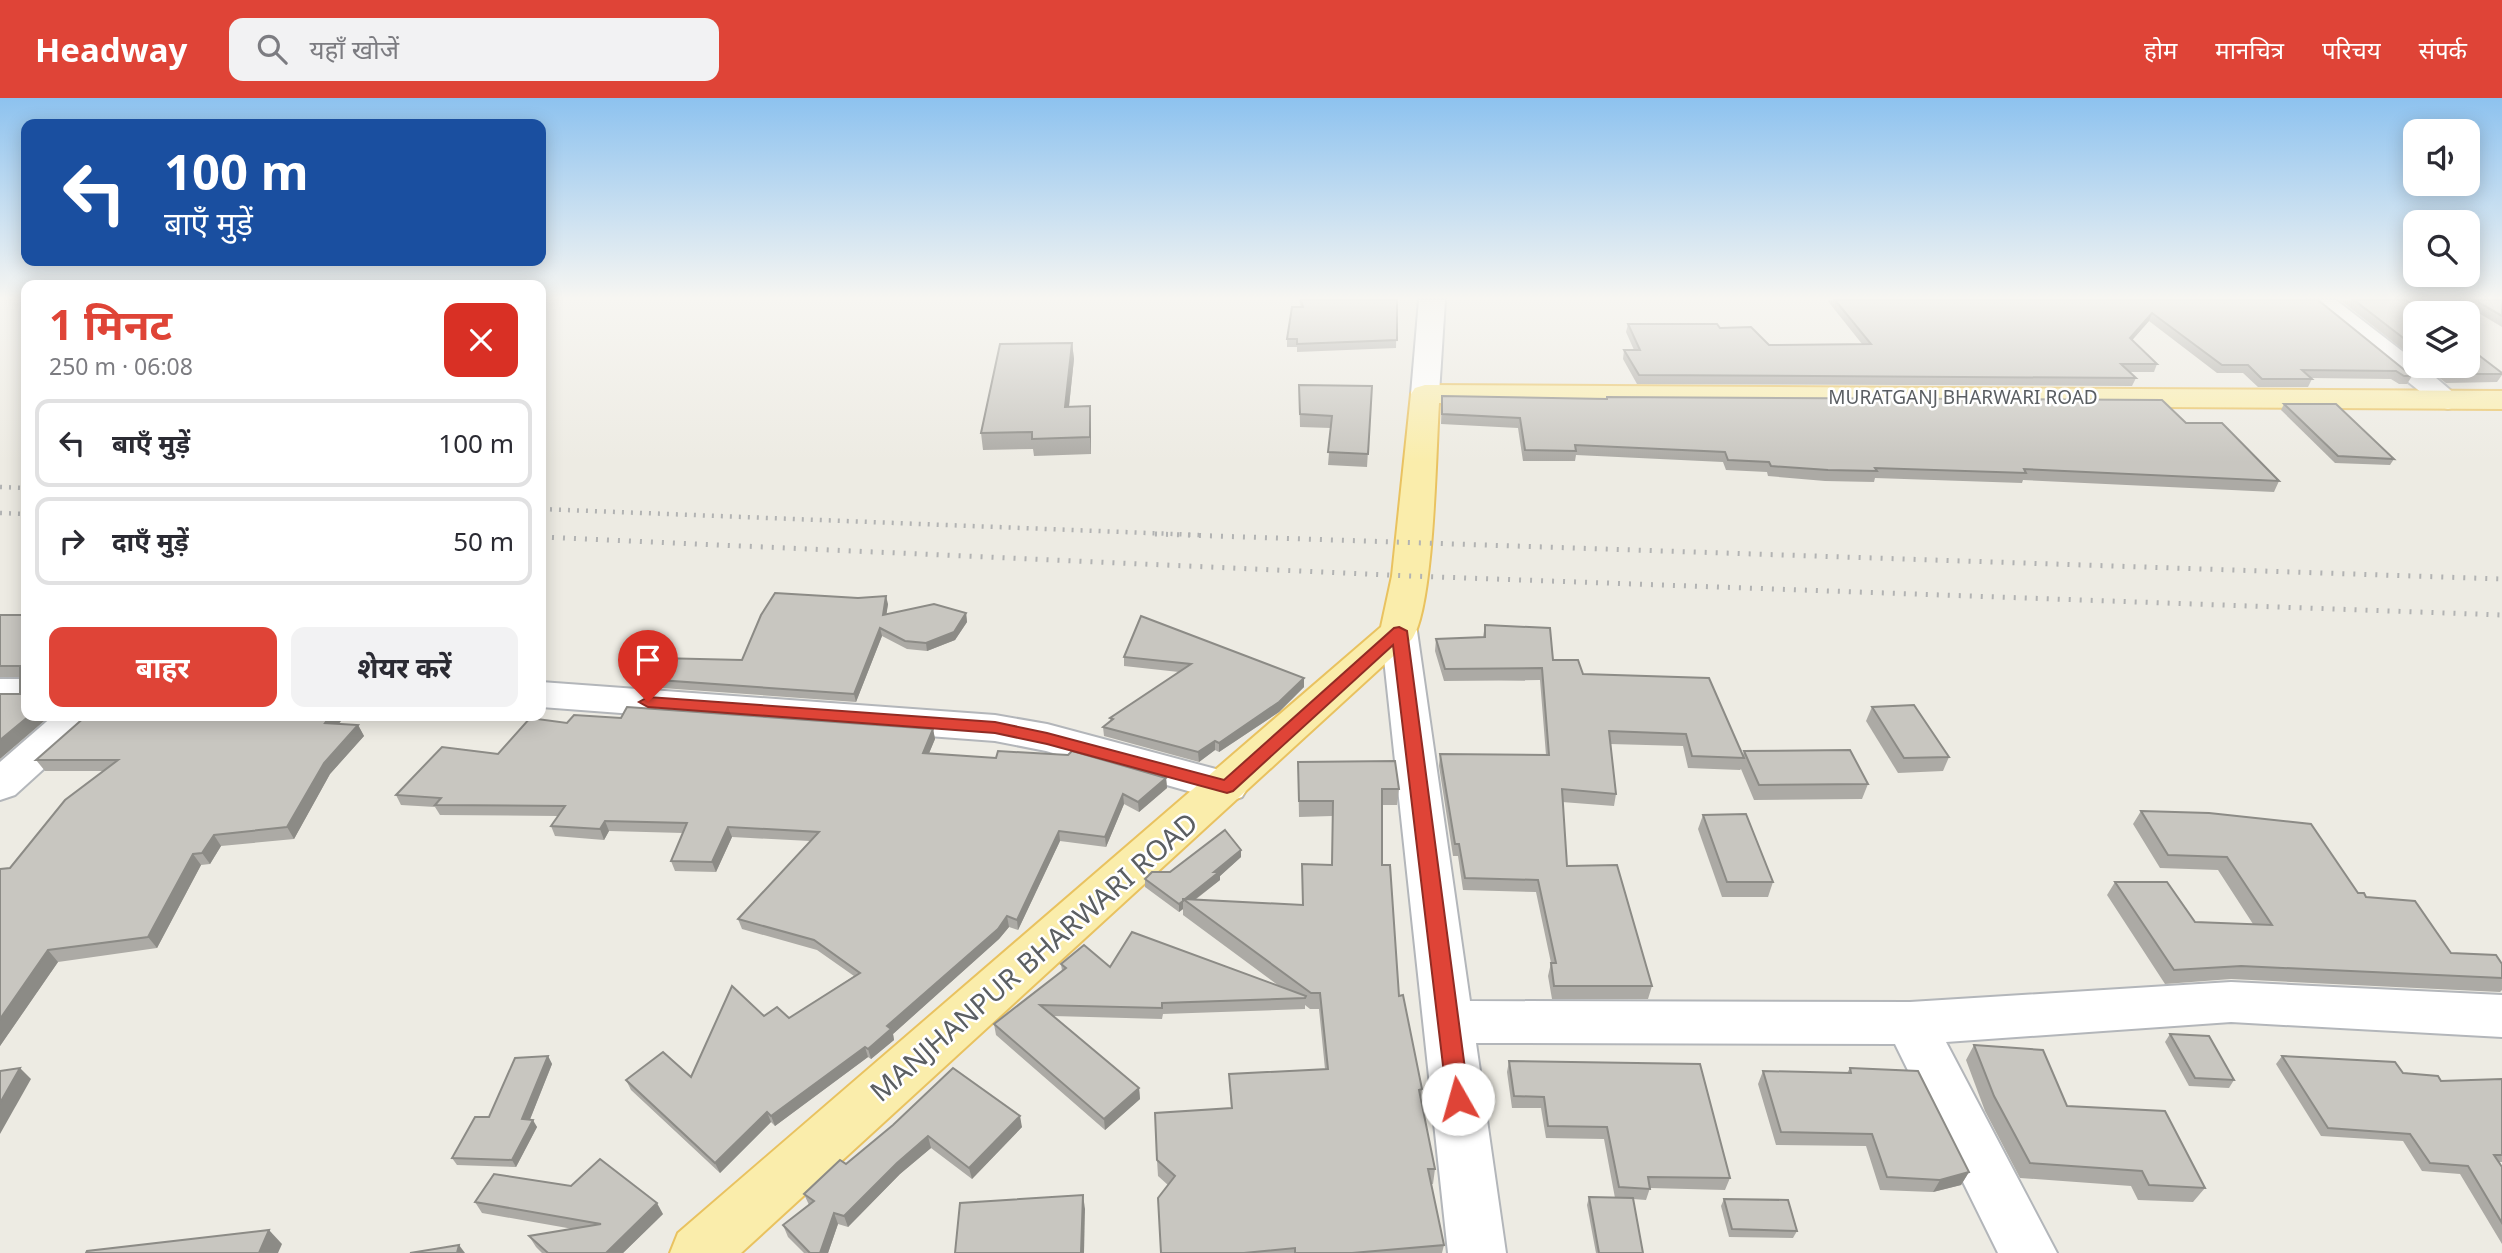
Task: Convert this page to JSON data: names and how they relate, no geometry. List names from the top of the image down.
{
  "streets": {
    "main road": ["MURATGANJ BHARWARI ROAD", "MANJHANPUR BHARWARI ROAD"]
  },
  "page": {
    "header": "Headway",
    "search": "यहाँ खोजें",
    "nav": [
      "होम",
      "मानचित्र",
      "परिचय",
      "संपर्क"
    ],
    "turn": ["100 m", "बाएँ मुड़ें"],
    "heading": ["1 मिनट", "250 m · 06:08"],
    "list": [
      {
        "name": "बाएँ मुड़ें",
        "value": "100 m"
      },
      {
        "name": "दाएँ मुड़ें",
        "value": "50 m"
      }
    ],
    "buttons": ["बाहर", "शेयर करें"]
  }
}
